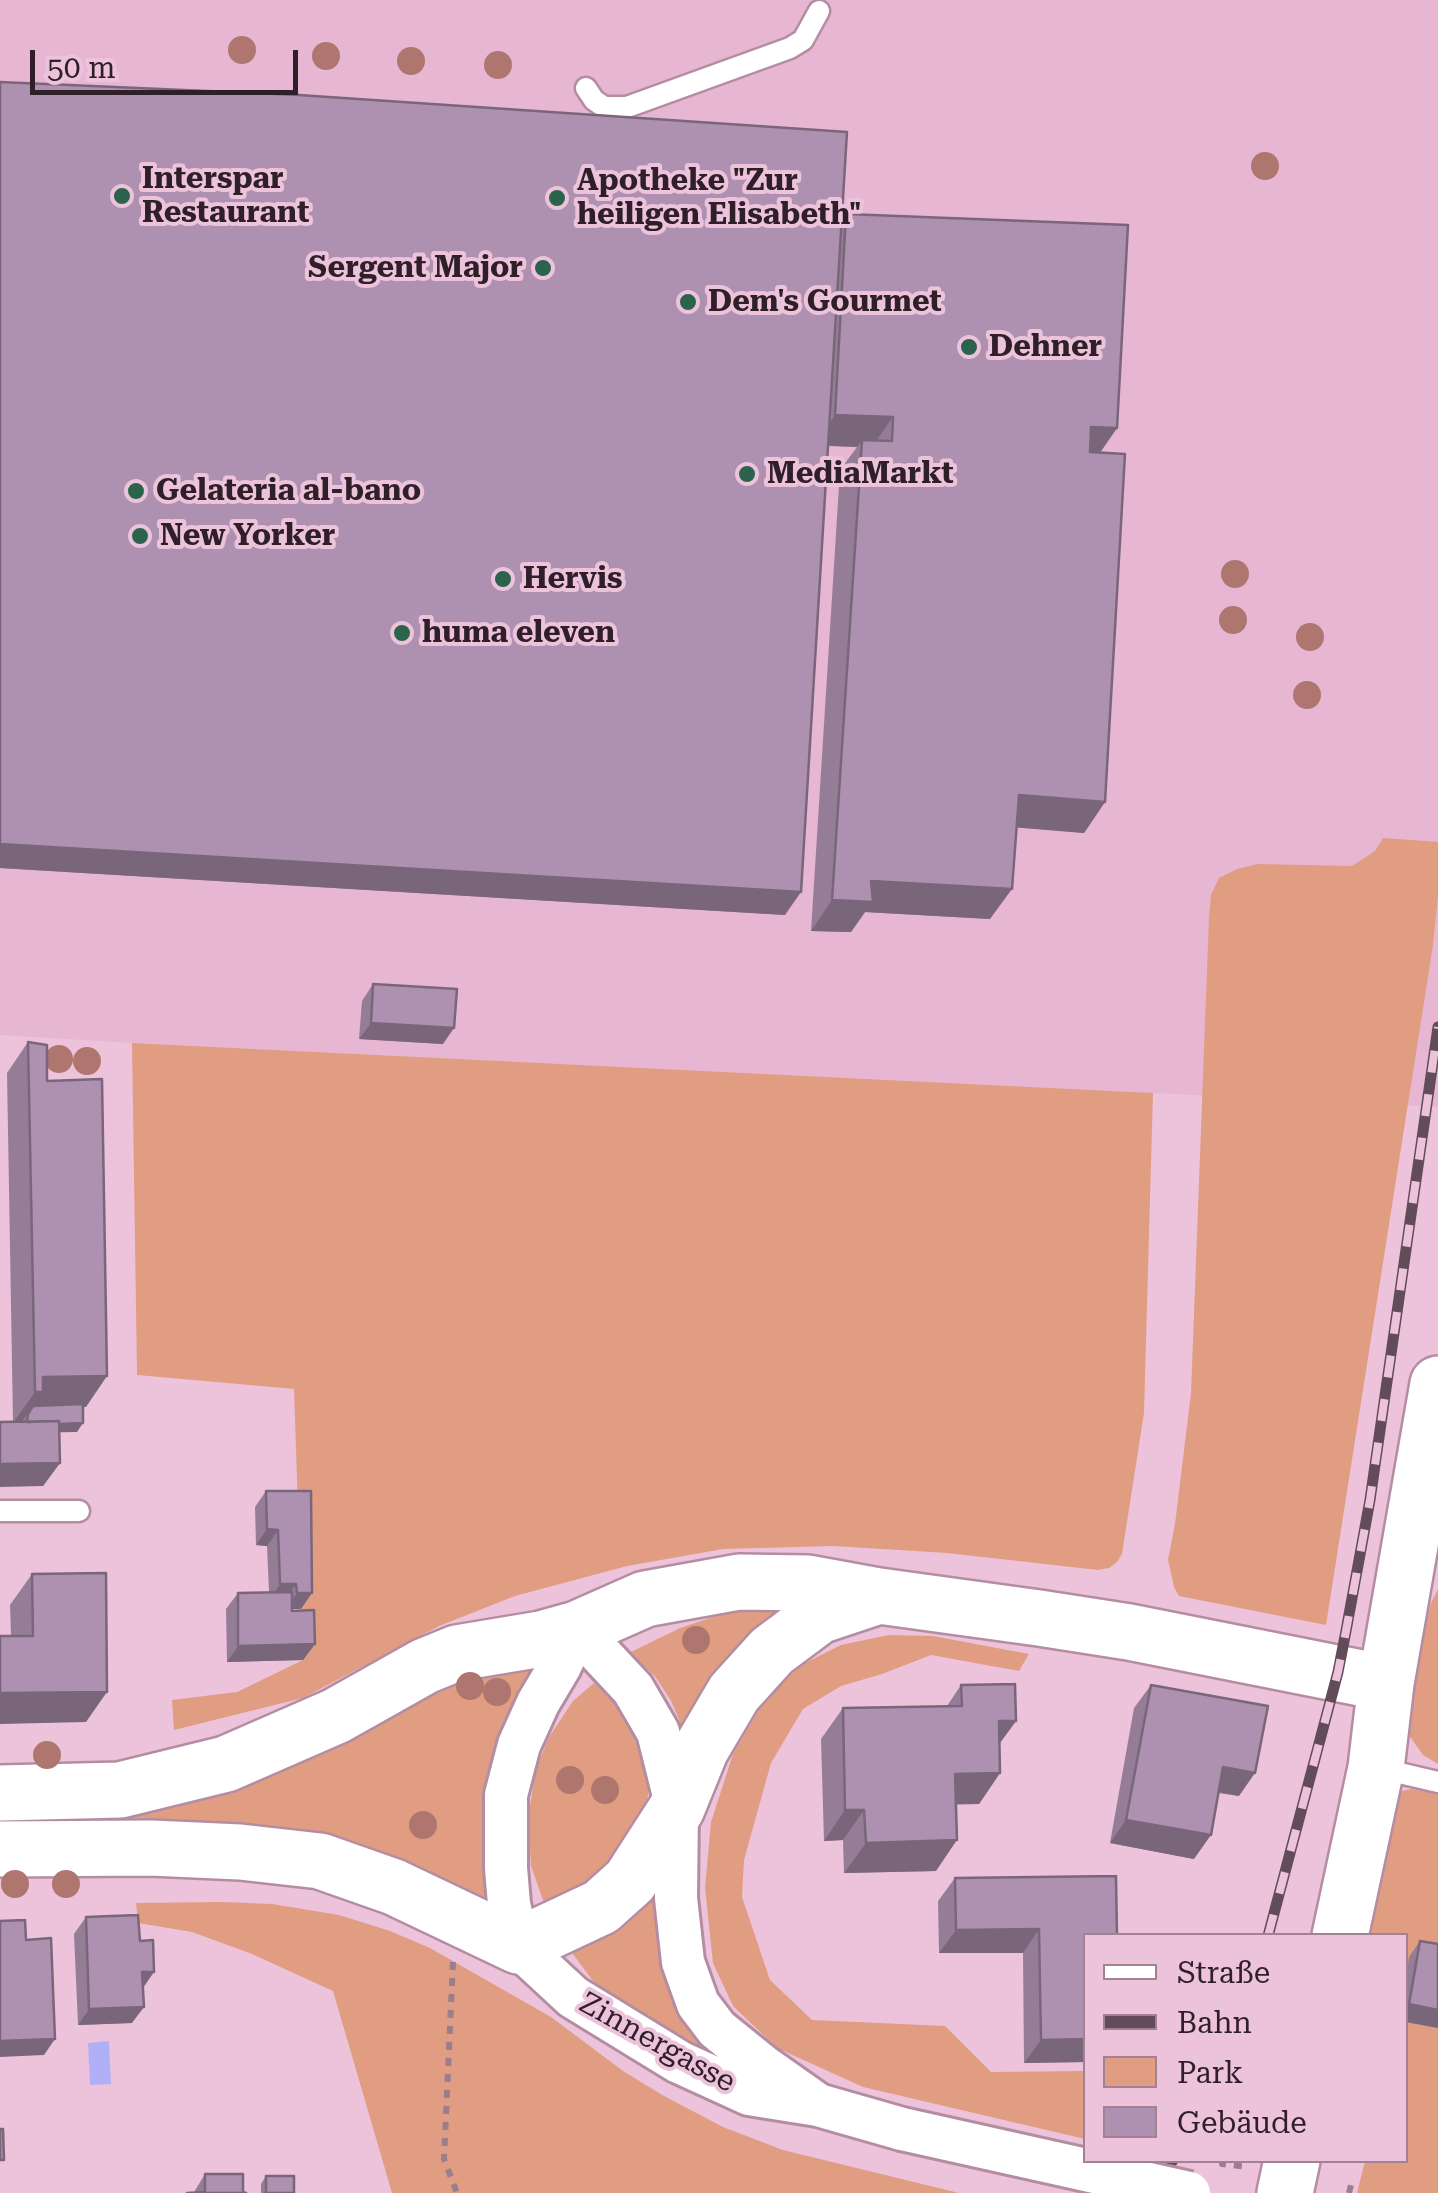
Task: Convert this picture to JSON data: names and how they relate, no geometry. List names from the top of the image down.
{
  "streets": {
    "main road": ["Zinnergasse"]
  },
  "places": [
    "Interspar Restaurant",
    "Apotheke \"Zur heiligen Elisabeth\"",
    "Sergent Major",
    "Dem's Gourmet",
    "Dehner",
    "MediaMarkt",
    "Gelateria al-bano",
    "New Yorker",
    "Hervis",
    "huma eleven"
  ],
  "legend": [
    "Straße",
    "Bahn",
    "Park",
    "Gebäude"
  ],
  "scale_bar": "50 m"
}
